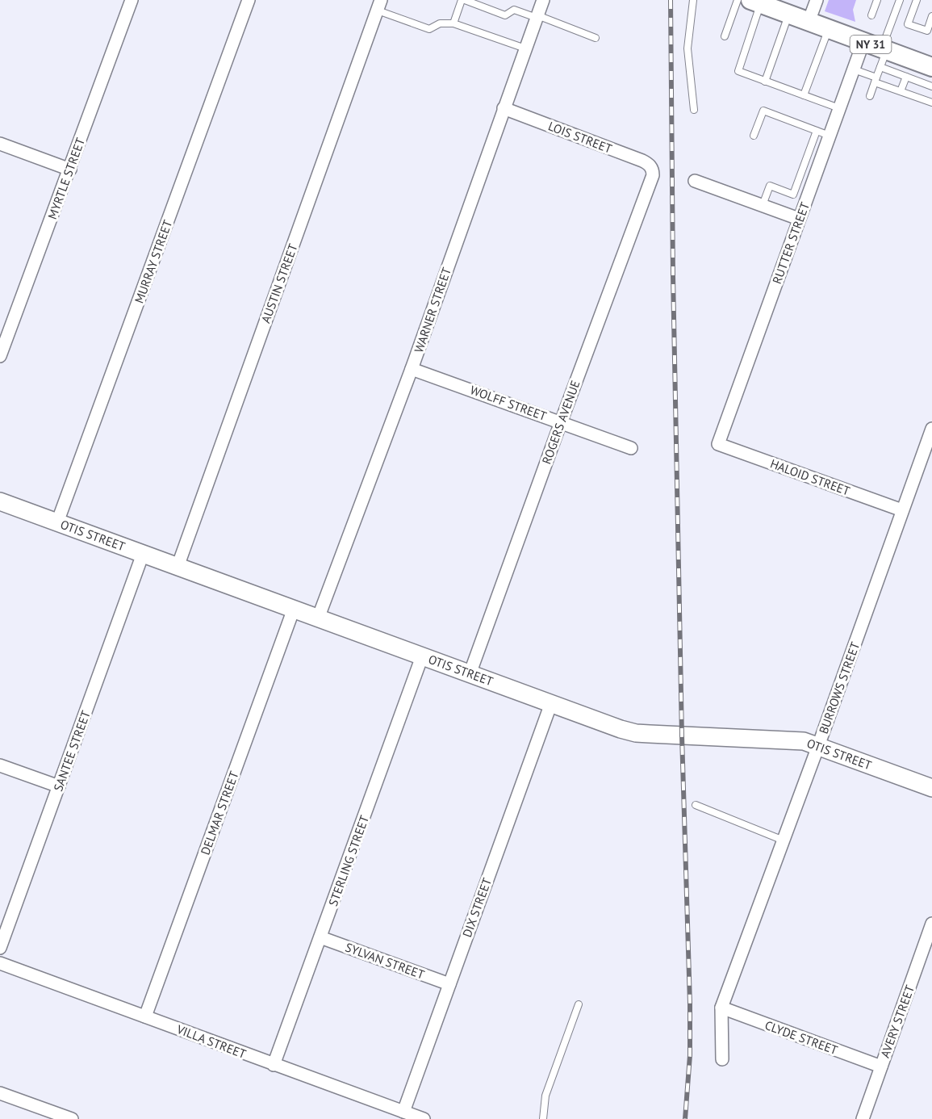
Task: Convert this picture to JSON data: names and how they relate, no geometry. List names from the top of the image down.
{
  "streets": {
    "main road": ["NY 31"],
    "street": [
      "LOIS STREET",
      "MYRTLE STREET",
      "RUTTER STREET",
      "MURRAY STREET",
      "AUSTIN STREET",
      "WARNER STREET",
      "WOLFF STREET",
      "ROGERS AVENUE",
      "HALOID STREET",
      "OTIS STREET",
      "BURROWS STREET",
      "SANTEE STREET",
      "DELMAR STREET",
      "STERLING STREET",
      "DIX STREET",
      "SYLVAN STREET",
      "AVERY STREET",
      "CLYDE STREET",
      "VILLA STREET"
    ]
  },
  "crossings": [
    ["NY 31", "RUTTER STREET"],
    ["LOIS STREET", "WARNER STREET"],
    ["LOIS STREET", "ROGERS AVENUE"],
    ["RUTTER STREET", "HALOID STREET"],
    ["MURRAY STREET", "OTIS STREET"],
    ["AUSTIN STREET", "OTIS STREET"],
    ["WARNER STREET", "WOLFF STREET"],
    ["WARNER STREET", "OTIS STREET"],
    ["WOLFF STREET", "ROGERS AVENUE"],
    ["ROGERS AVENUE", "OTIS STREET"],
    ["HALOID STREET", "BURROWS STREET"],
    ["OTIS STREET", "BURROWS STREET"],
    ["OTIS STREET", "SANTEE STREET"],
    ["OTIS STREET", "DELMAR STREET"],
    ["OTIS STREET", "STERLING STREET"],
    ["OTIS STREET", "DIX STREET"],
    ["BURROWS STREET", "CLYDE STREET"],
    ["DELMAR STREET", "VILLA STREET"],
    ["STERLING STREET", "SYLVAN STREET"],
    ["STERLING STREET", "VILLA STREET"],
    ["DIX STREET", "SYLVAN STREET"],
    ["DIX STREET", "VILLA STREET"],
    ["AVERY STREET", "CLYDE STREET"]
  ]
}
